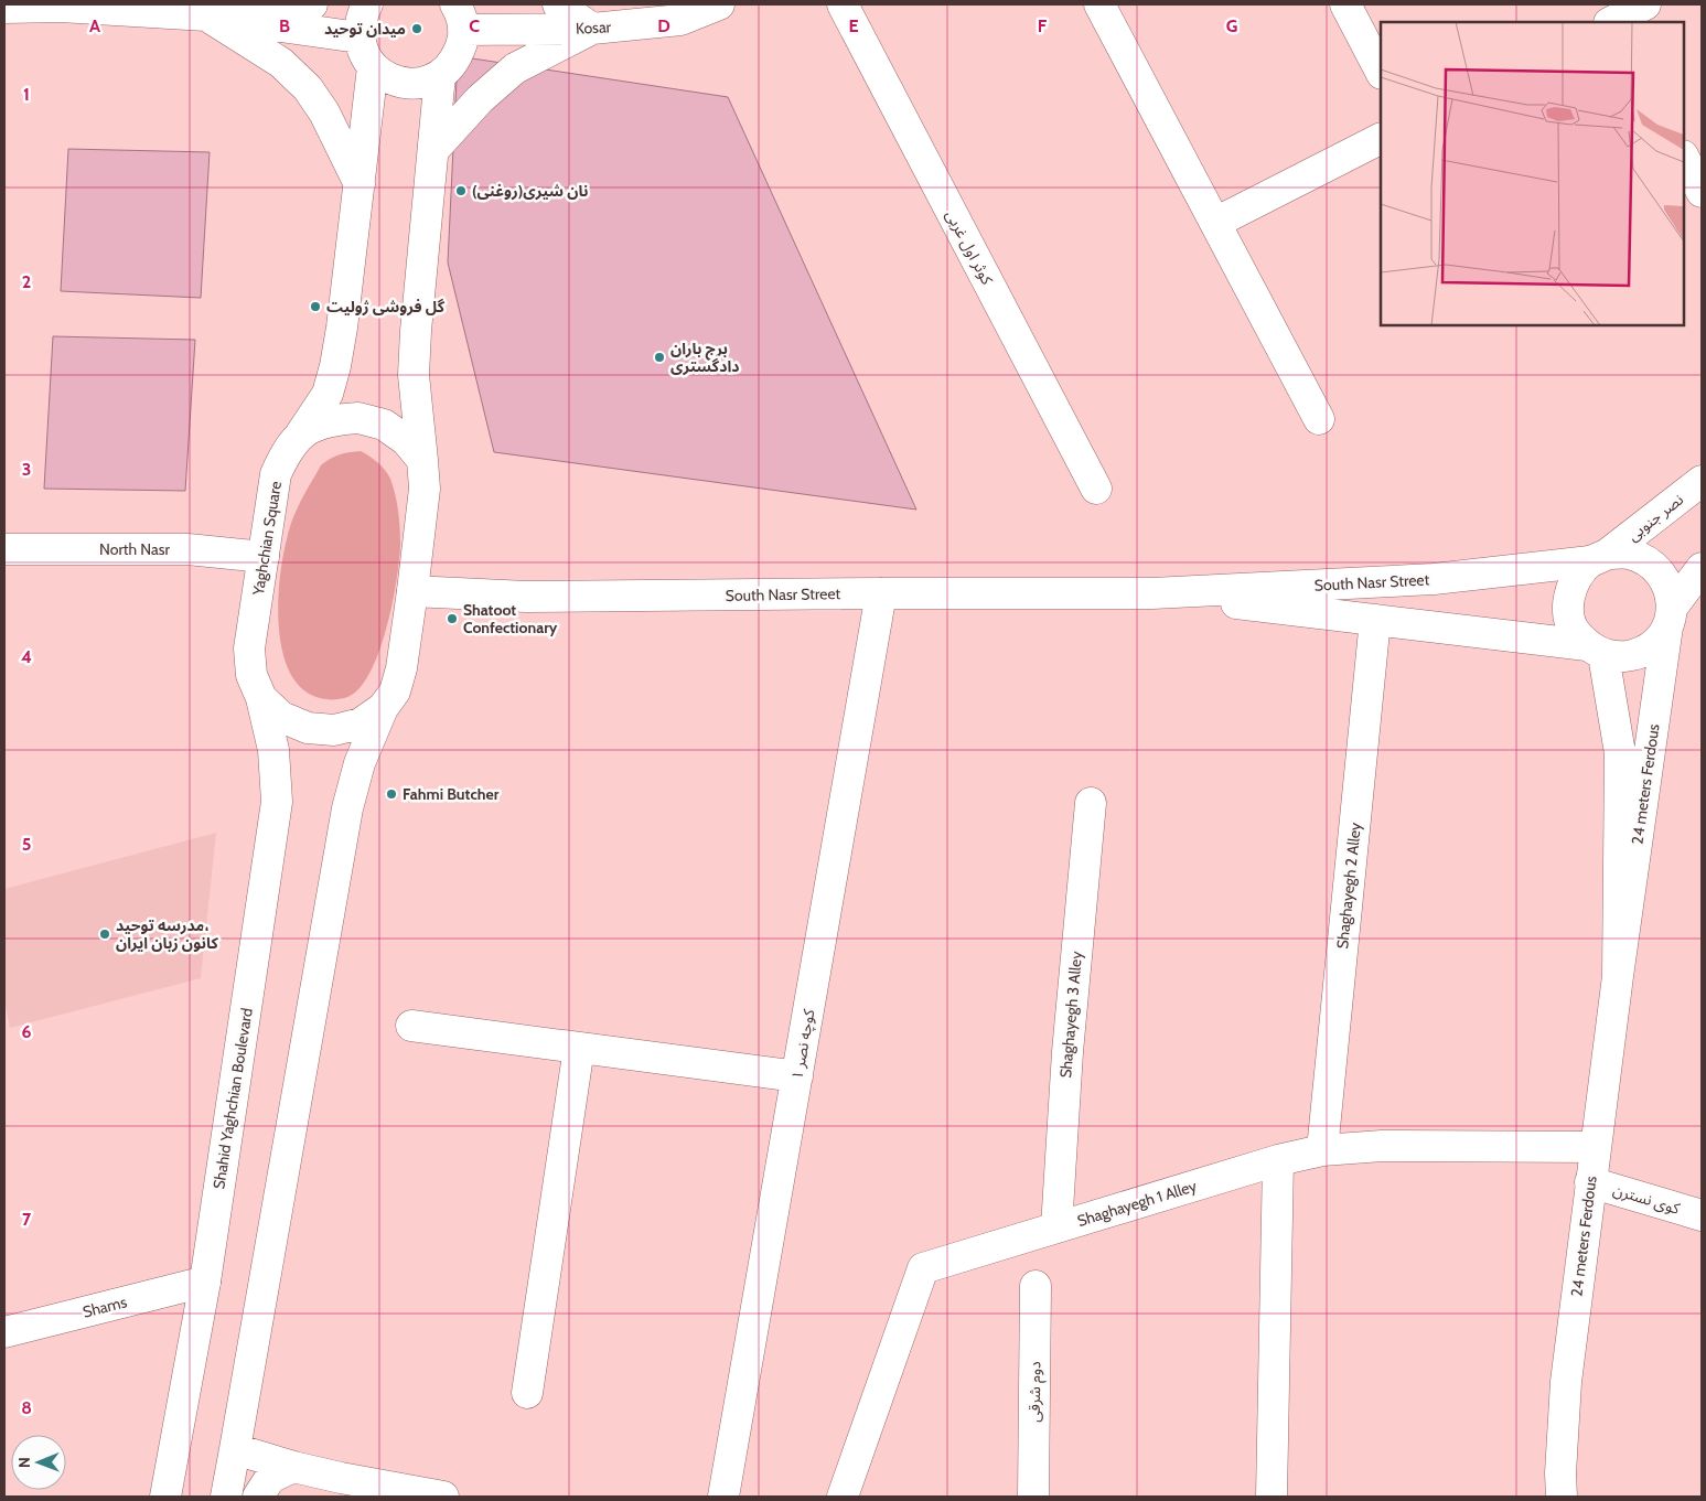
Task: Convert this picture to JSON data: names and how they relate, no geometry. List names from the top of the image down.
{
  "streets": {
    "street": [
      "Kosar",
      "کوثر اول غربی",
      "نصر جنوبی",
      "Yaghchian Square",
      "North Nasr",
      "South Nasr Street",
      "24 meters Ferdous",
      "Shaghayegh 2 Alley",
      "Shaghayegh 3 Alley",
      "کوچه نصر ۱",
      "Shahid Yaghchian Boulevard",
      "کوی نسترن",
      "Shaghayegh 1 Alley",
      "Shams",
      "دوم شرقی"
    ]
  },
  "crossings": [
    ["نصر جنوبی", "South Nasr Street"],
    ["نصر جنوبی", "24 meters Ferdous"],
    ["Yaghchian Square", "North Nasr"],
    ["Yaghchian Square", "South Nasr Street"],
    ["Yaghchian Square", "Shahid Yaghchian Boulevard"],
    ["South Nasr Street", "24 meters Ferdous"],
    ["South Nasr Street", "Shaghayegh 2 Alley"],
    ["South Nasr Street", "کوچه نصر ۱"],
    ["24 meters Ferdous", "کوی نسترن"],
    ["24 meters Ferdous", "Shaghayegh 1 Alley"],
    ["Shaghayegh 2 Alley", "Shaghayegh 1 Alley"],
    ["Shaghayegh 3 Alley", "Shaghayegh 1 Alley"],
    ["Shahid Yaghchian Boulevard", "Shams"]
  ],
  "places": [
    "میدان توحید",
    "نان شیری(روغنی)",
    "گل فروشی ژولیت",
    "برج باران دادگستری",
    "Shatoot Confectionary",
    "Fahmi Butcher",
    "مدرسه توحید، کانون زبان ایران"
  ],
  "north": "left",
  "grid": {
    "columns": [
      "A",
      "B",
      "C",
      "D",
      "E",
      "F",
      "G"
    ],
    "rows": [
      "1",
      "2",
      "3",
      "4",
      "5",
      "6",
      "7",
      "8"
    ]
  }
}
